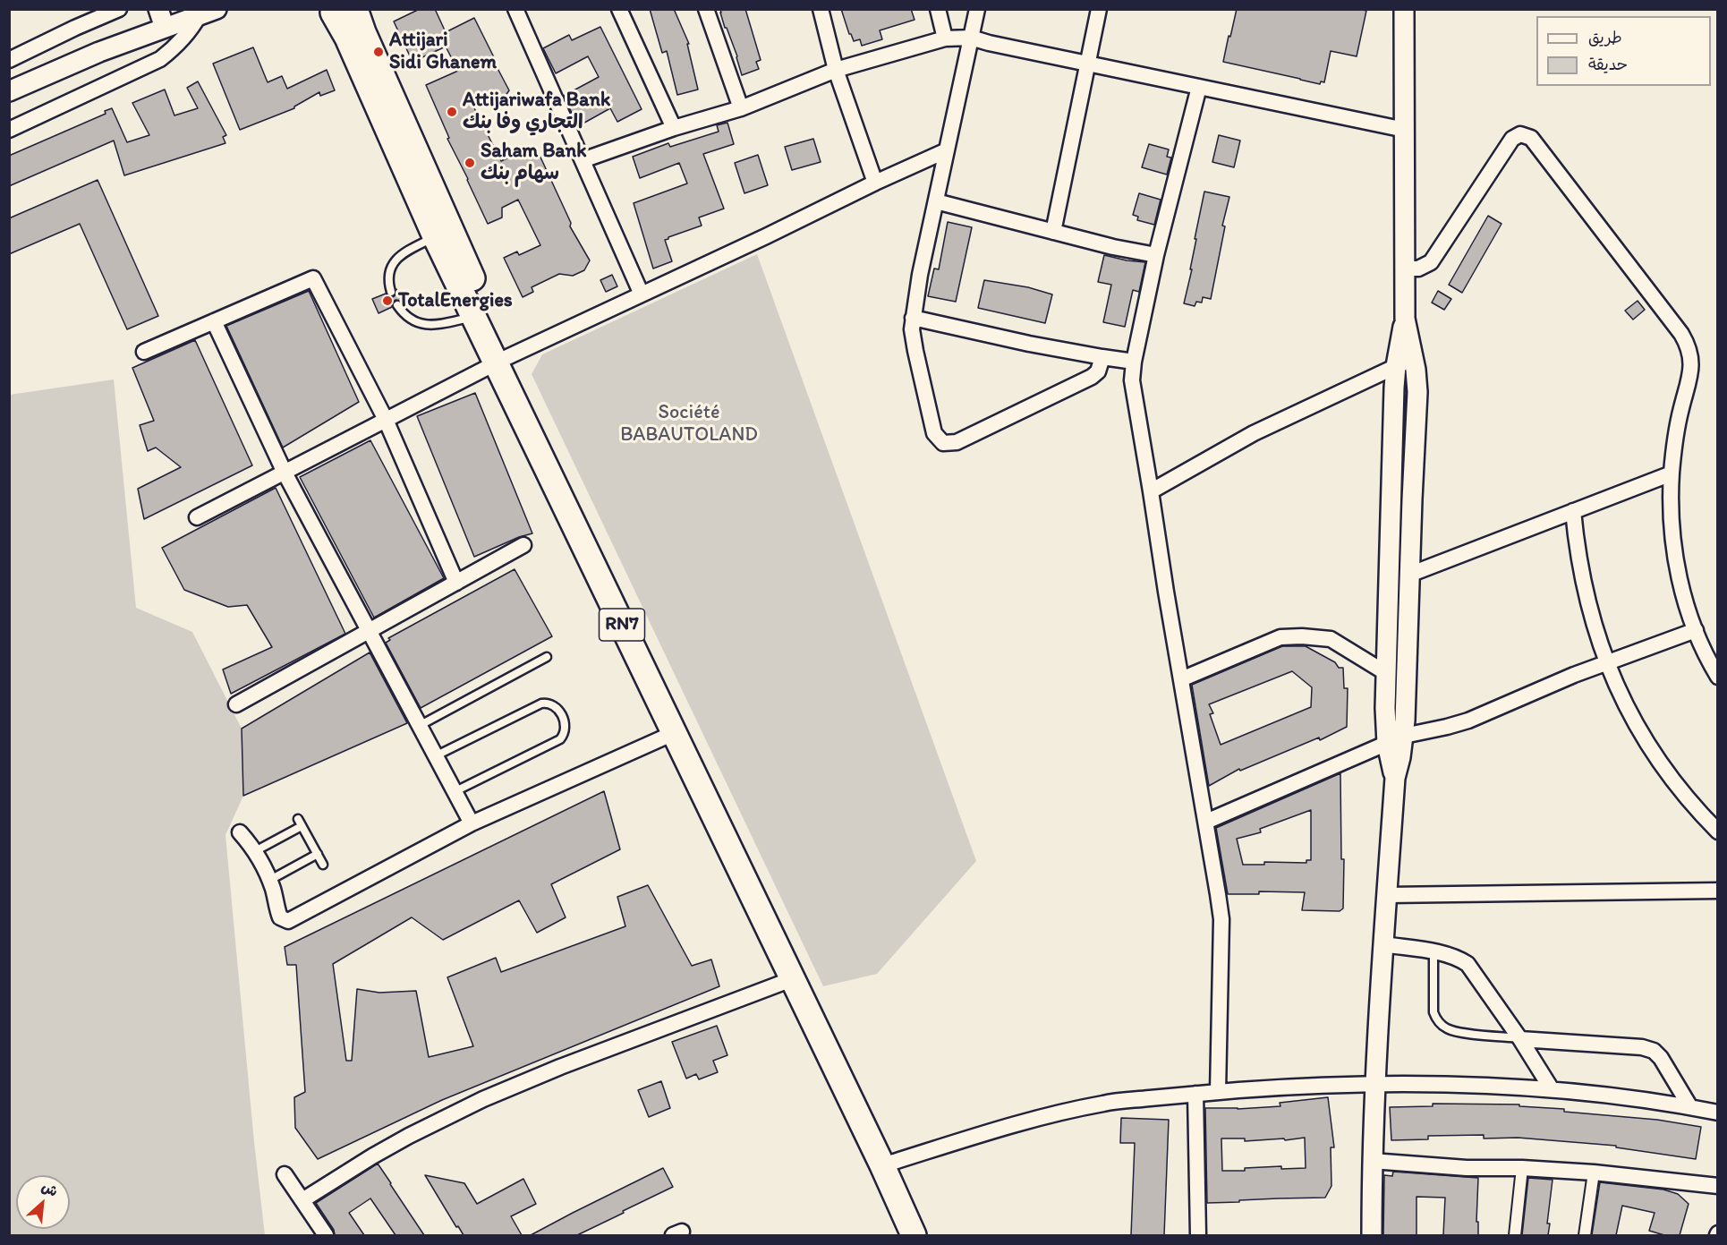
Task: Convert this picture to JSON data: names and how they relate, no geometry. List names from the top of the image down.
{
  "streets": {
    "main road": ["RN7"]
  },
  "parks": ["Société BABAUTOLAND"],
  "places": [
    "Attijari Sidi Ghanem",
    "Attijariwafa Bank التجاري وفا بنك",
    "Saham Bank سهام بنك",
    "TotalEnergies"
  ],
  "legend": ["طريق", "حديقة"],
  "north": "top right"
}
